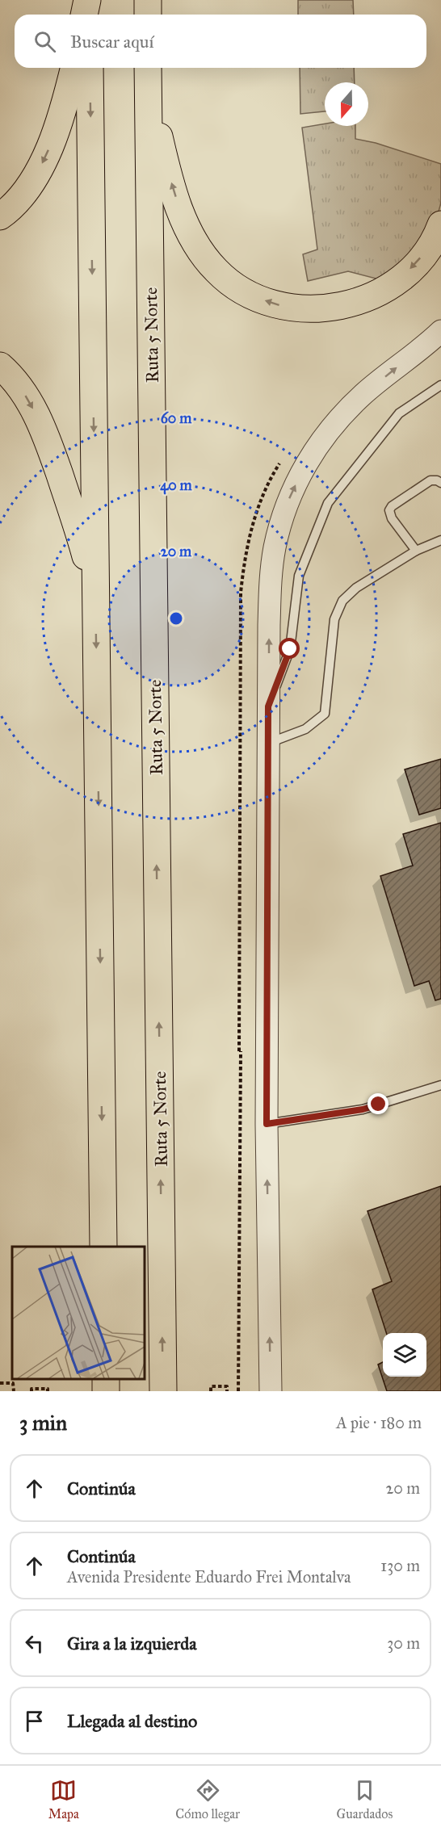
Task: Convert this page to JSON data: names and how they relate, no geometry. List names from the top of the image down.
{
  "streets": {
    "highway": ["Ruta 5 Norte"]
  },
  "north": "bottom",
  "page": {
    "search": "Buscar aquí",
    "heading": ["3 min", "A pie · 180 m"],
    "list": [
      ["Continúa", "20 m"],
      ["Continúa", "Avenida Presidente Eduardo Frei Montalva", "130 m"],
      ["Gira a la izquierda", "30 m"],
      "Llegada al destino"
    ],
    "nav": ["Mapa", "Cómo llegar", "Guardados"]
  },
  "rings": ["60 m", "40 m", "20 m"]
}
